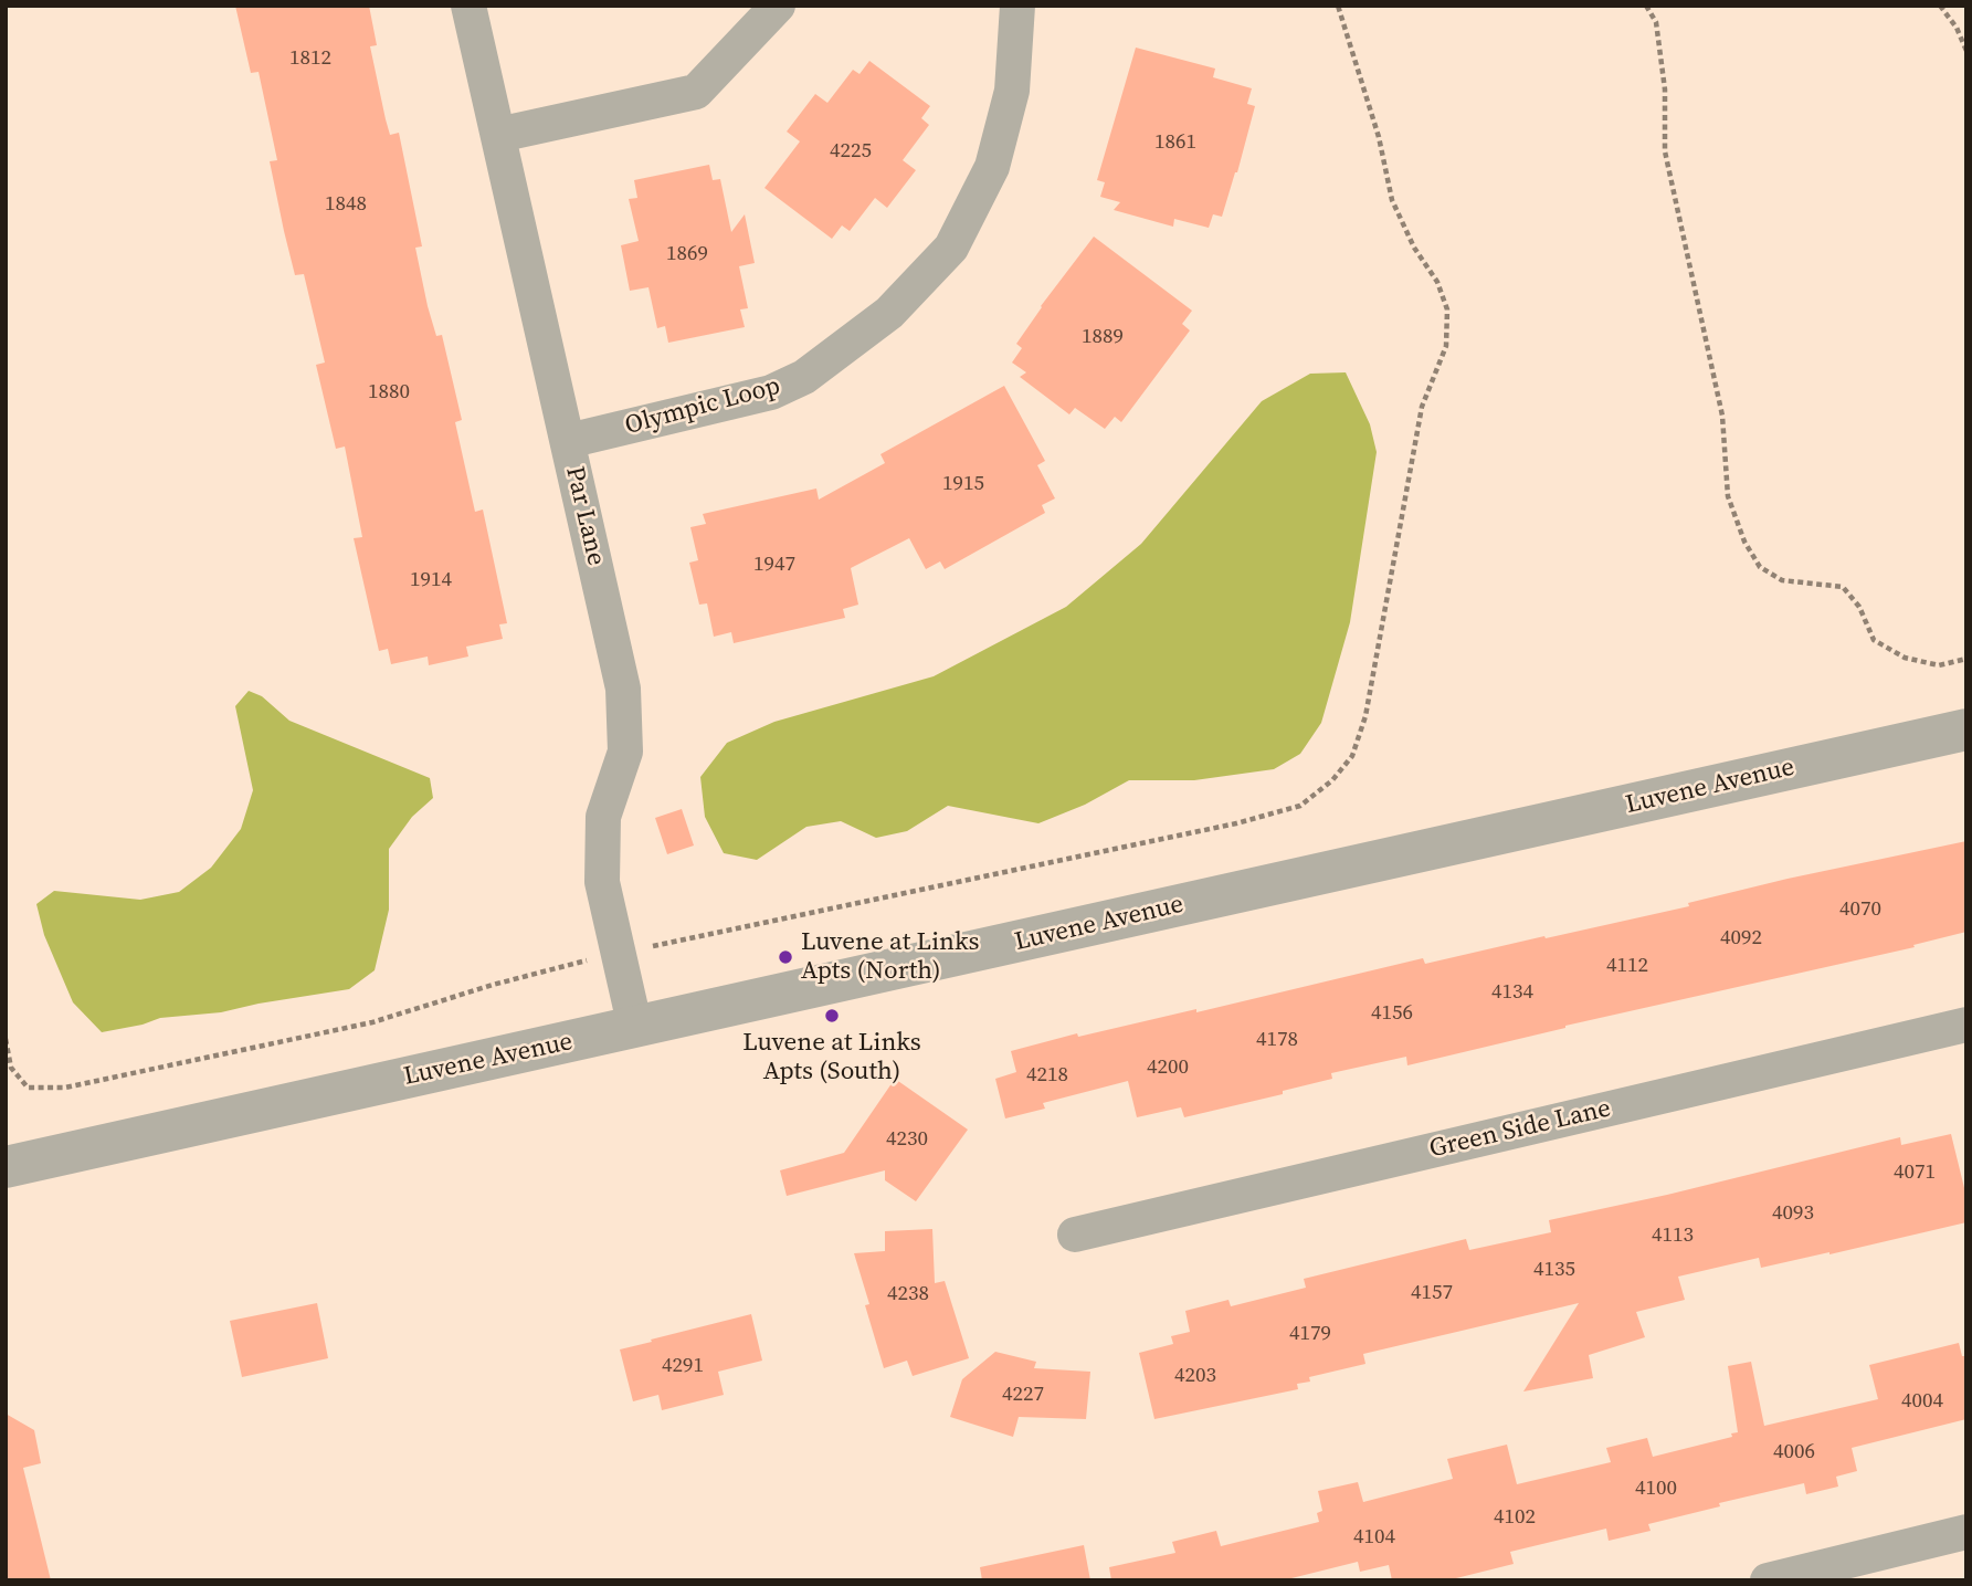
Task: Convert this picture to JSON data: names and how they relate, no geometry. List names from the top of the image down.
{
  "streets": {
    "street": [
      "Olympic Loop",
      "Par Lane",
      "Luvene Avenue",
      "Green Side Lane"
    ]
  },
  "crossings": [
    ["Olympic Loop", "Par Lane"],
    ["Par Lane", "Luvene Avenue"]
  ],
  "places": ["Luvene at Links Apts (North)", "Luvene at Links Apts (South)"],
  "house_numbers": [
    "1812",
    "1861",
    "4225",
    "1848",
    "1869",
    "1889",
    "1880",
    "1915",
    "1947",
    "1914",
    "4070",
    "4092",
    "4112",
    "4134",
    "4156",
    "4178",
    "4200",
    "4218",
    "4230",
    "4071",
    "4093",
    "4113",
    "4135",
    "4157",
    "4238",
    "4179",
    "4291",
    "4203",
    "4227",
    "4004",
    "4006",
    "4100",
    "4102",
    "4104"
  ]
}
